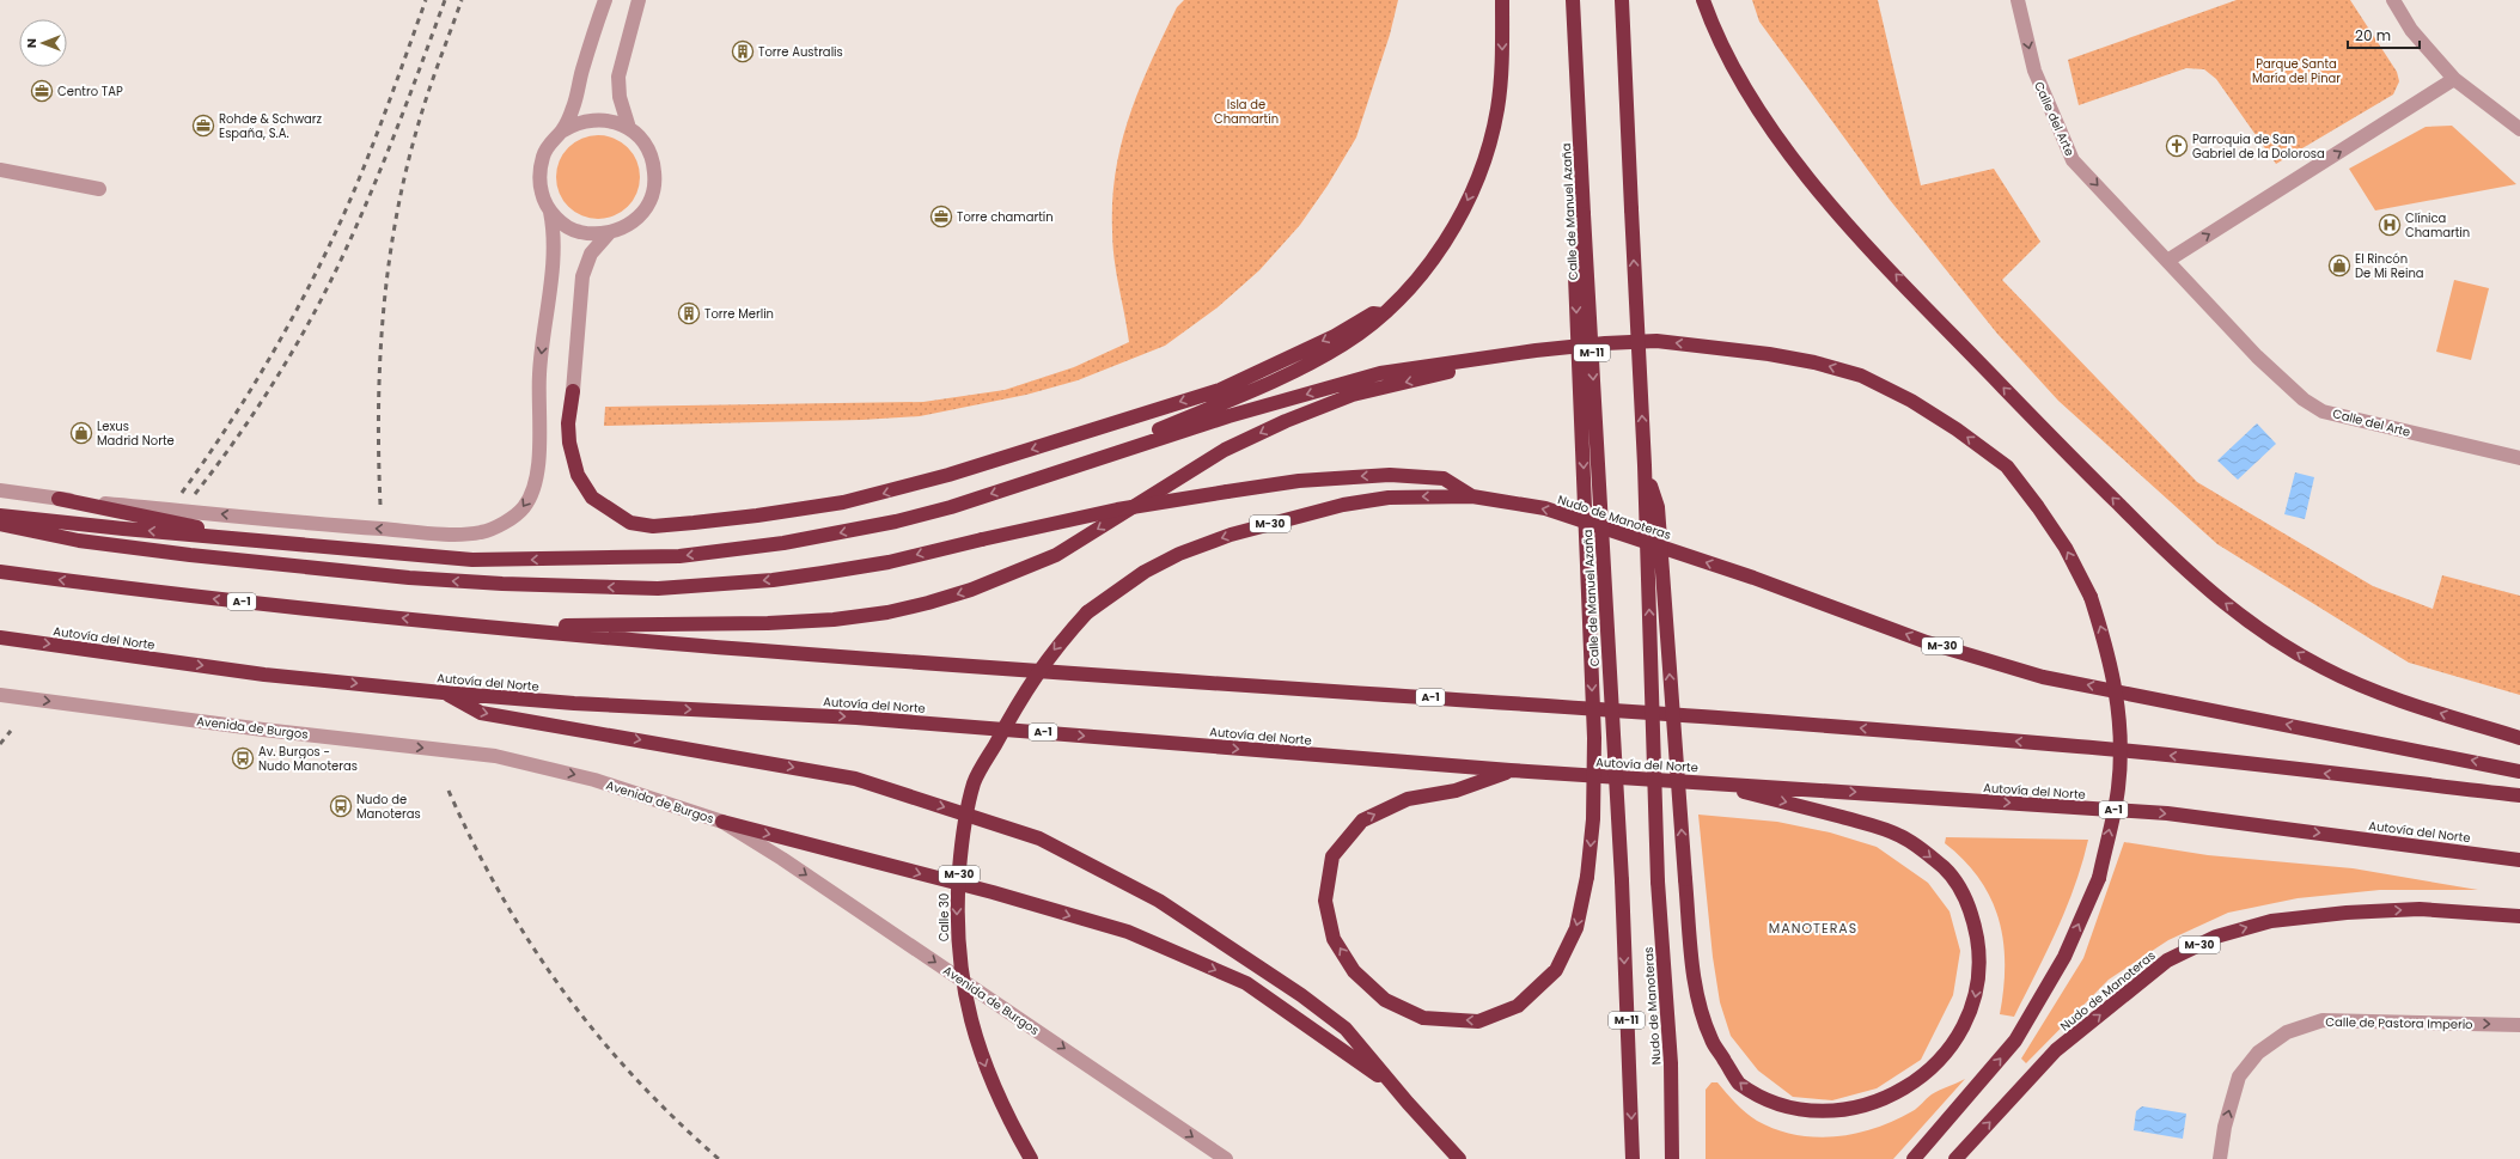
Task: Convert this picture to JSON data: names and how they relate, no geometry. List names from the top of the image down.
{
  "streets": {
    "highway": [
      "Calle de Manuel Azaña",
      "M-11",
      "Nudo de Manoteras",
      "M-30",
      "A-1",
      "Autovía del Norte",
      "Calle 30"
    ],
    "street": ["Calle del Arte", "Avenida de Burgos", "Calle de Pastora Imperio"]
  },
  "crossings": [
    ["Calle de Manuel Azaña", "Nudo de Manoteras"],
    ["Nudo de Manoteras", "Calle 30"]
  ],
  "one_way": [
    "Calle del Arte",
    "Avenida de Burgos",
    "Calle 30",
    "Calle de Pastora Imperio"
  ],
  "districts": ["MANOTERAS"],
  "parks": ["Parque Santa María del Pinar", "Isla de Chamartín"],
  "places": {
    "building": ["Torre Australis", "Torre Merlin"],
    "office": ["Centro TAP", "Rohde & Schwarz España, S.A.", "Torre chamartín"],
    "church": ["Parroquia de San Gabriel de la Dolorosa"],
    "hospital": ["Clínica Chamartin"],
    "shop": ["El Rincón De Mi Reina", "Lexus Madrid Norte"],
    "bus stop": ["Av. Burgos - Nudo Manoteras", "Nudo de Manoteras"]
  },
  "scale_bar": "20 m",
  "north": "left"
}
